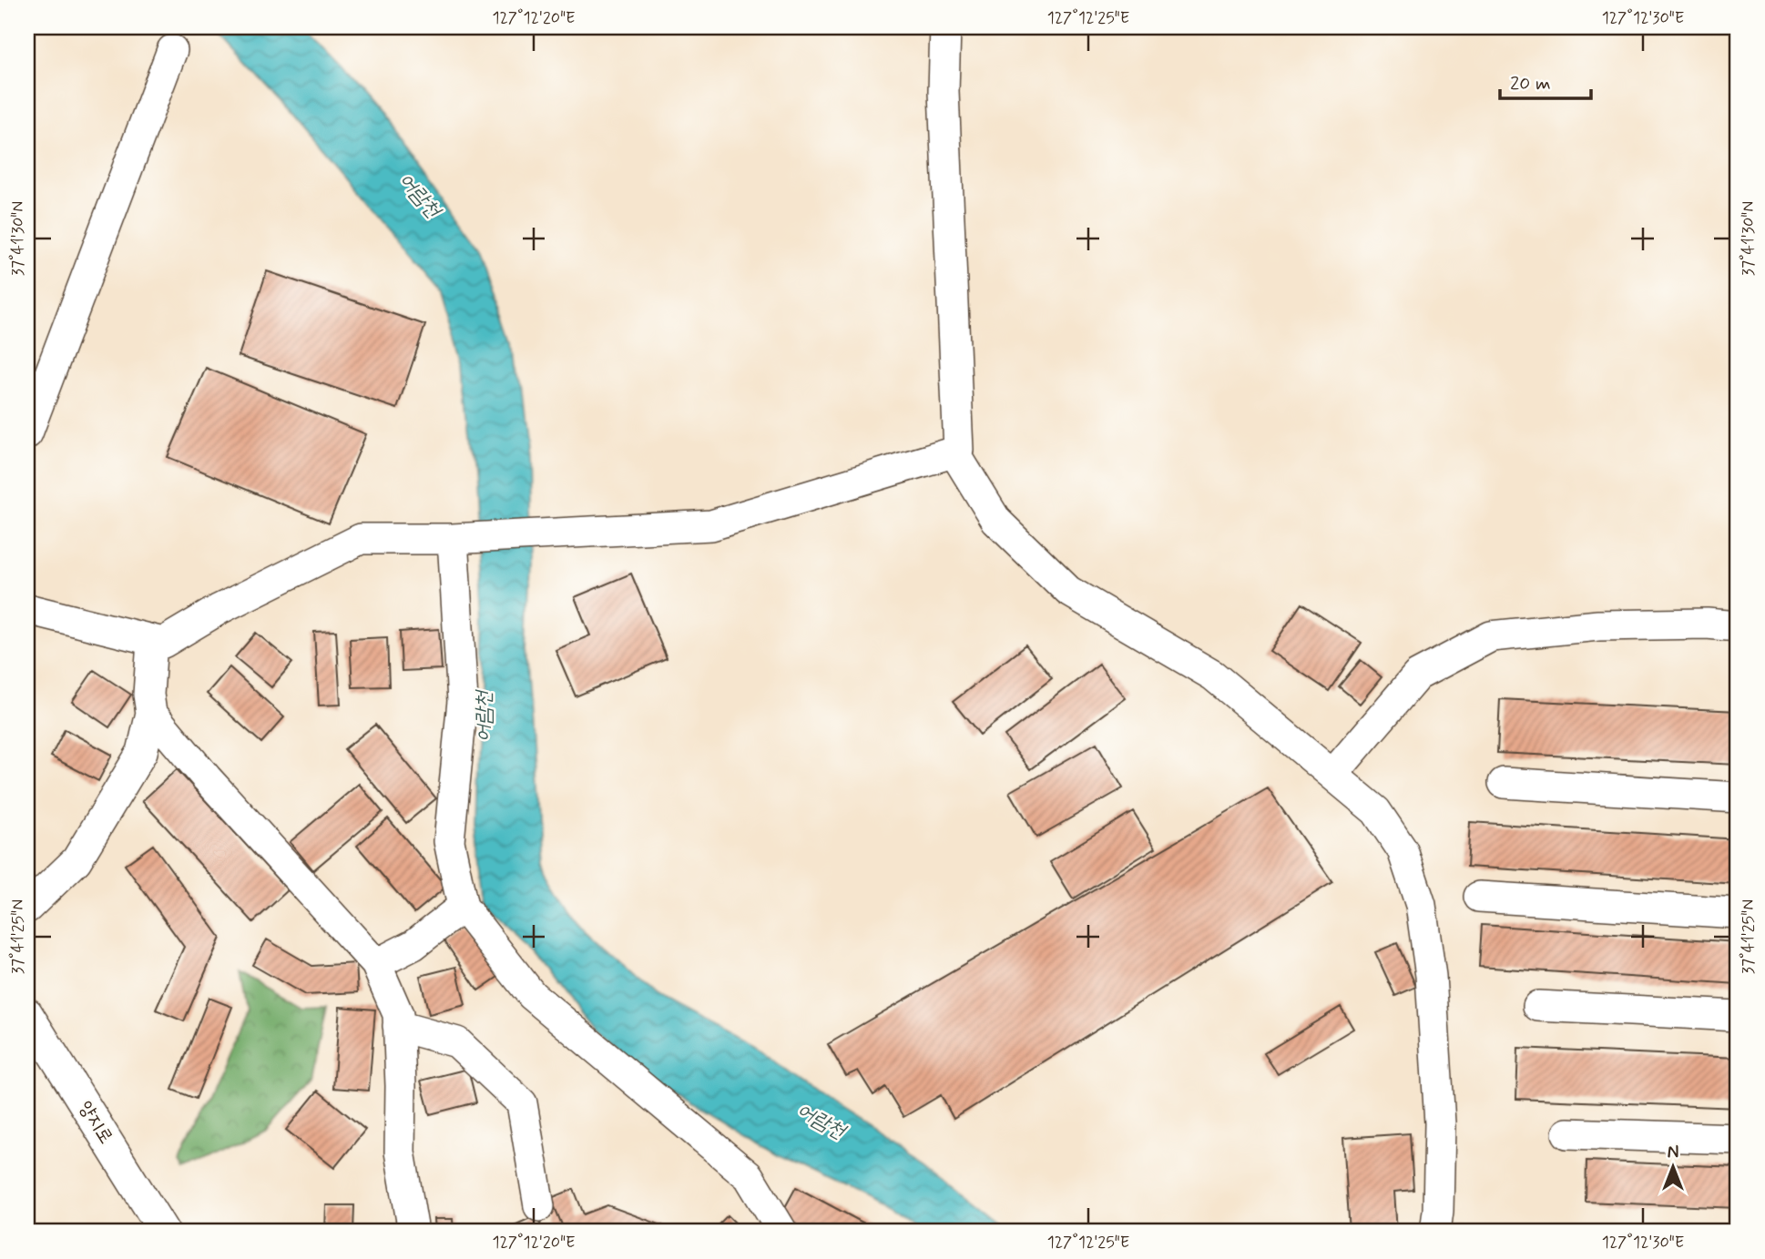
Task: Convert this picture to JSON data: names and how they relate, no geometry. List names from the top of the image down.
{
  "streets": {
    "street": ["양지로"]
  },
  "water": ["어람천"],
  "scale_bar": "20 m",
  "north": "top",
  "coordinates": [
    "127°12'20\"E",
    "127°12'25\"E",
    "127°12'30\"E",
    "37°41'30\"N",
    "37°41'25\"N"
  ]
}
